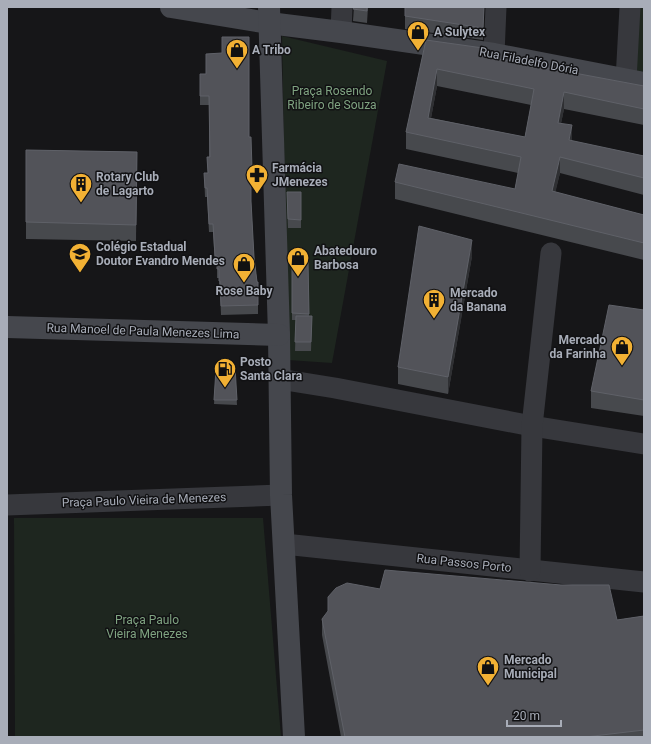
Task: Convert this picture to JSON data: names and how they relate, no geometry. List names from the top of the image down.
{
  "streets": {
    "street": [
      "Rua Filadelfo Dória",
      "Rua Manoel de Paula Menezes Lima",
      "Praça Paulo Vieira de Menezes",
      "Rua Passos Porto"
    ]
  },
  "parks": ["Praça Rosendo Ribeiro de Souza", "Praça Paulo Vieira Menezes"],
  "places": {
    "shop": [
      "A Sulytex",
      "A Tribo",
      "Abatedouro Barbosa",
      "Rose Baby",
      "Mercado da Farinha",
      "Mercado Municipal"
    ],
    "pharmacy": ["Farmácia JMenezes"],
    "building": ["Rotary Club de Lagarto", "Mercado da Banana"],
    "school or university": ["Colégio Estadual Doutor Evandro Mendes"],
    "fuel station": ["Posto Santa Clara"]
  },
  "scale_bar": "20 m"
}
